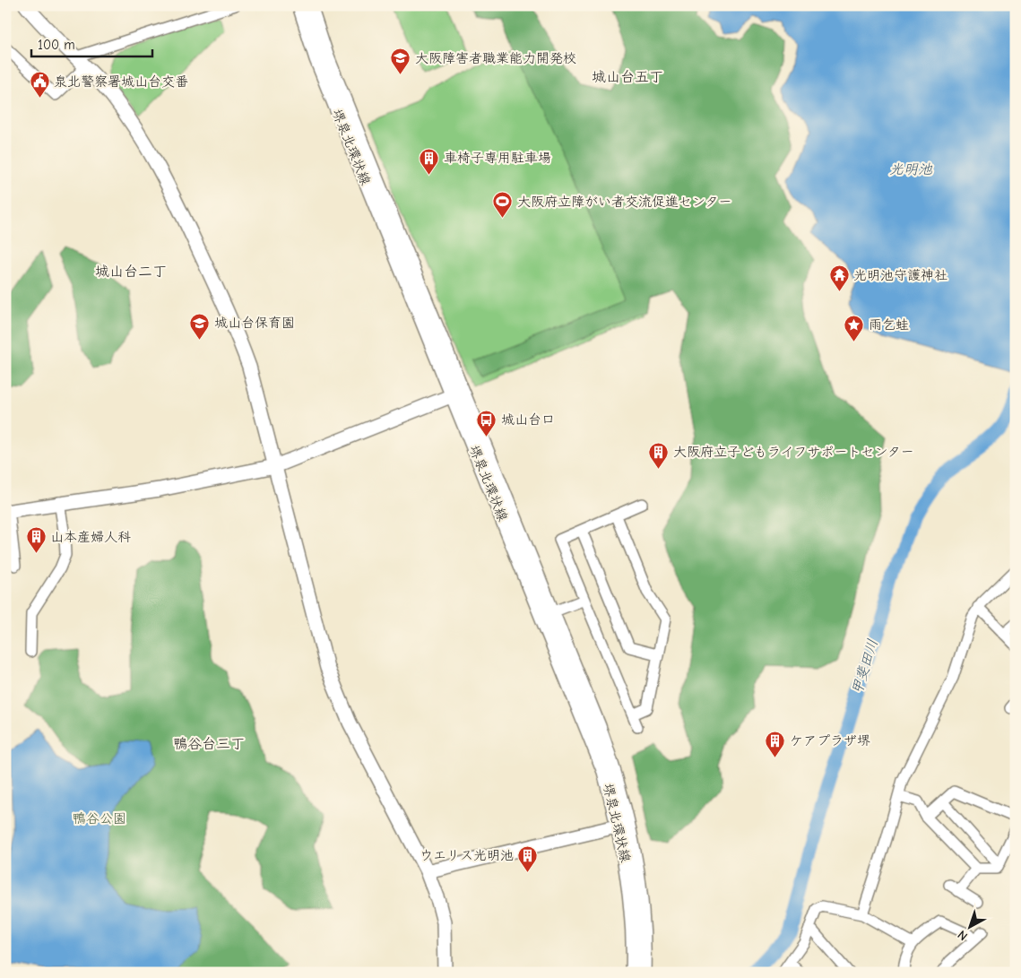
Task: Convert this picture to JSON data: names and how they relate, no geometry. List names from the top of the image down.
{
  "streets": {
    "main road": ["堺泉北環状線"]
  },
  "districts": ["城山台五丁", "城山台二丁", "鴨谷台三丁"],
  "water": ["光明池", "甲斐田川"],
  "parks": ["鴨谷公園"],
  "places": {
    "school or university": ["大阪障害者職業能力開発校", "城山台保育園"],
    "public building": ["泉北警察署城山台交番"],
    "building": [
      "車椅子専用駐車場",
      "大阪府立子どもライフサポートセンター",
      "山本産婦人科",
      "ケアプラザ堺",
      "ウエリス光明池"
    ],
    "sports": ["大阪府立障がい者交流促進センター"],
    "temple": ["光明池守護神社"],
    "place": ["雨乞蛙"],
    "bus stop": ["城山台口"]
  },
  "scale_bar": "100 m",
  "north": "bottom left"
}
